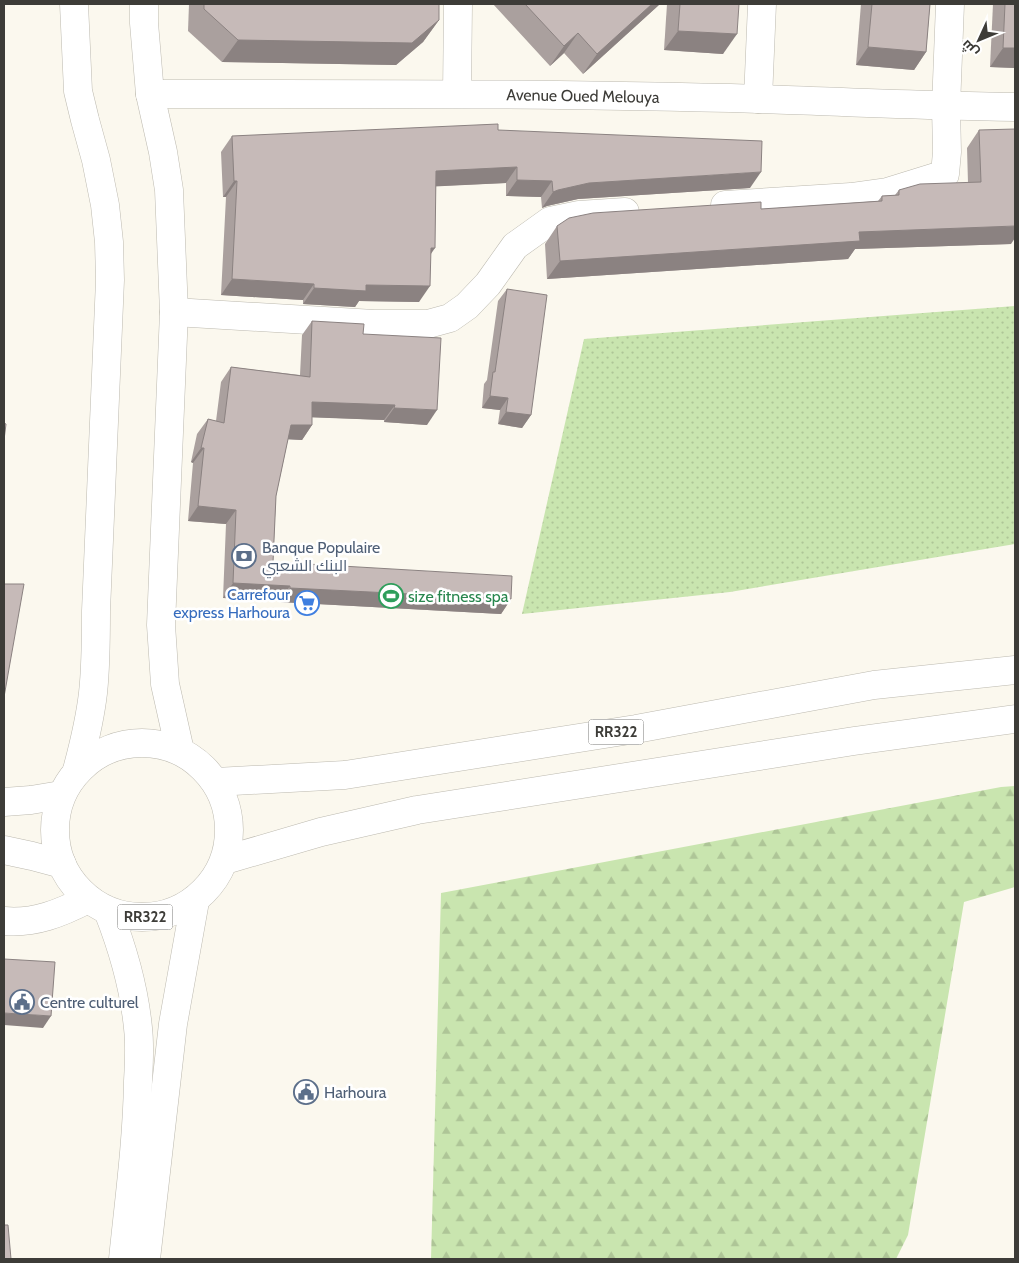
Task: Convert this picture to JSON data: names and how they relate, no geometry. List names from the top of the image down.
{
  "streets": {
    "street": ["Avenue Oued Melouya", "RR322"]
  },
  "places": {
    "bank": ["Banque Populaire البنك الشعبي"],
    "sports": ["size fitness spa"],
    "supermarket": ["Carrefour express Harhoura"],
    "public building": ["Centre culturel", "Harhoura"]
  },
  "north": "bottom left"
}
